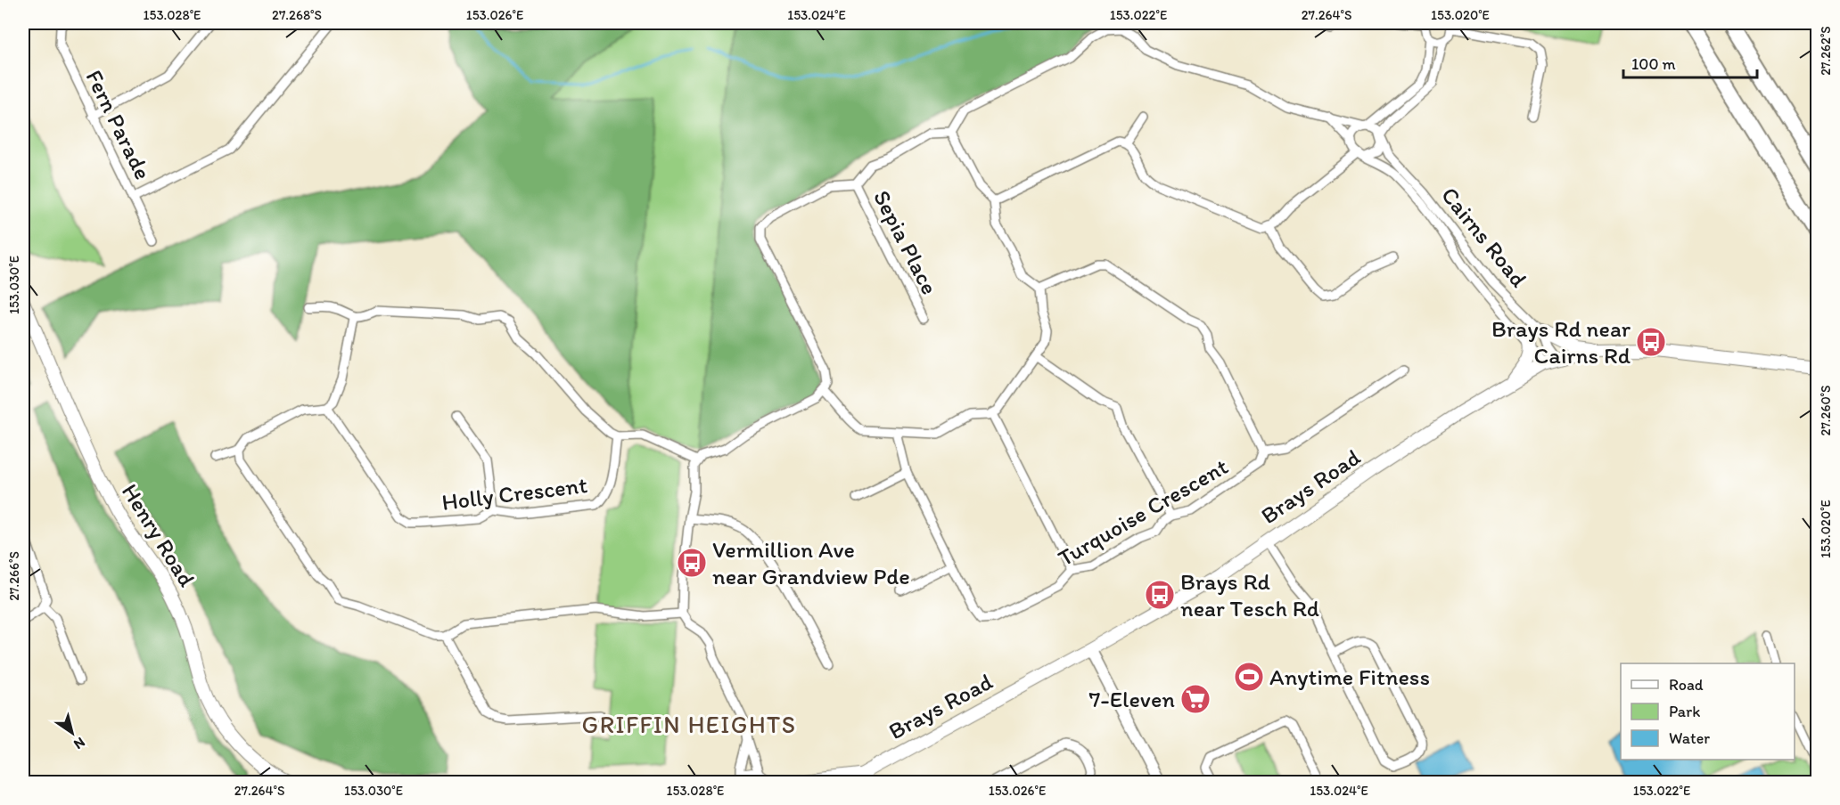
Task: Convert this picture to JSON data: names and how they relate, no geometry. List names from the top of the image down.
{
  "streets": {
    "main road": ["Brays Road", "Henry Road"],
    "street": [
      "Fern Parade",
      "Cairns Road",
      "Sepia Place",
      "Holly Crescent",
      "Turquoise Crescent"
    ]
  },
  "crossings": [
    ["Cairns Road", "Brays Road"]
  ],
  "districts": ["GRIFFIN HEIGHTS"],
  "places": {
    "bus stop": ["Brays Rd near Cairns Rd", "Vermillion Ave near Grandview Pde", "Brays Rd near Tesch Rd"],
    "sports": ["Anytime Fitness"],
    "supermarket": ["7-Eleven"]
  },
  "legend": ["Road", "Park", "Water"],
  "scale_bar": "100 m",
  "north": "bottom right",
  "coordinates": [
    "153.028°E",
    "27.268°S",
    "153.026°E",
    "153.024°E",
    "153.022°E",
    "27.264°S",
    "153.020°E",
    "27.262°S",
    "153.030°E",
    "27.260°S",
    "27.266°S"
  ]
}
